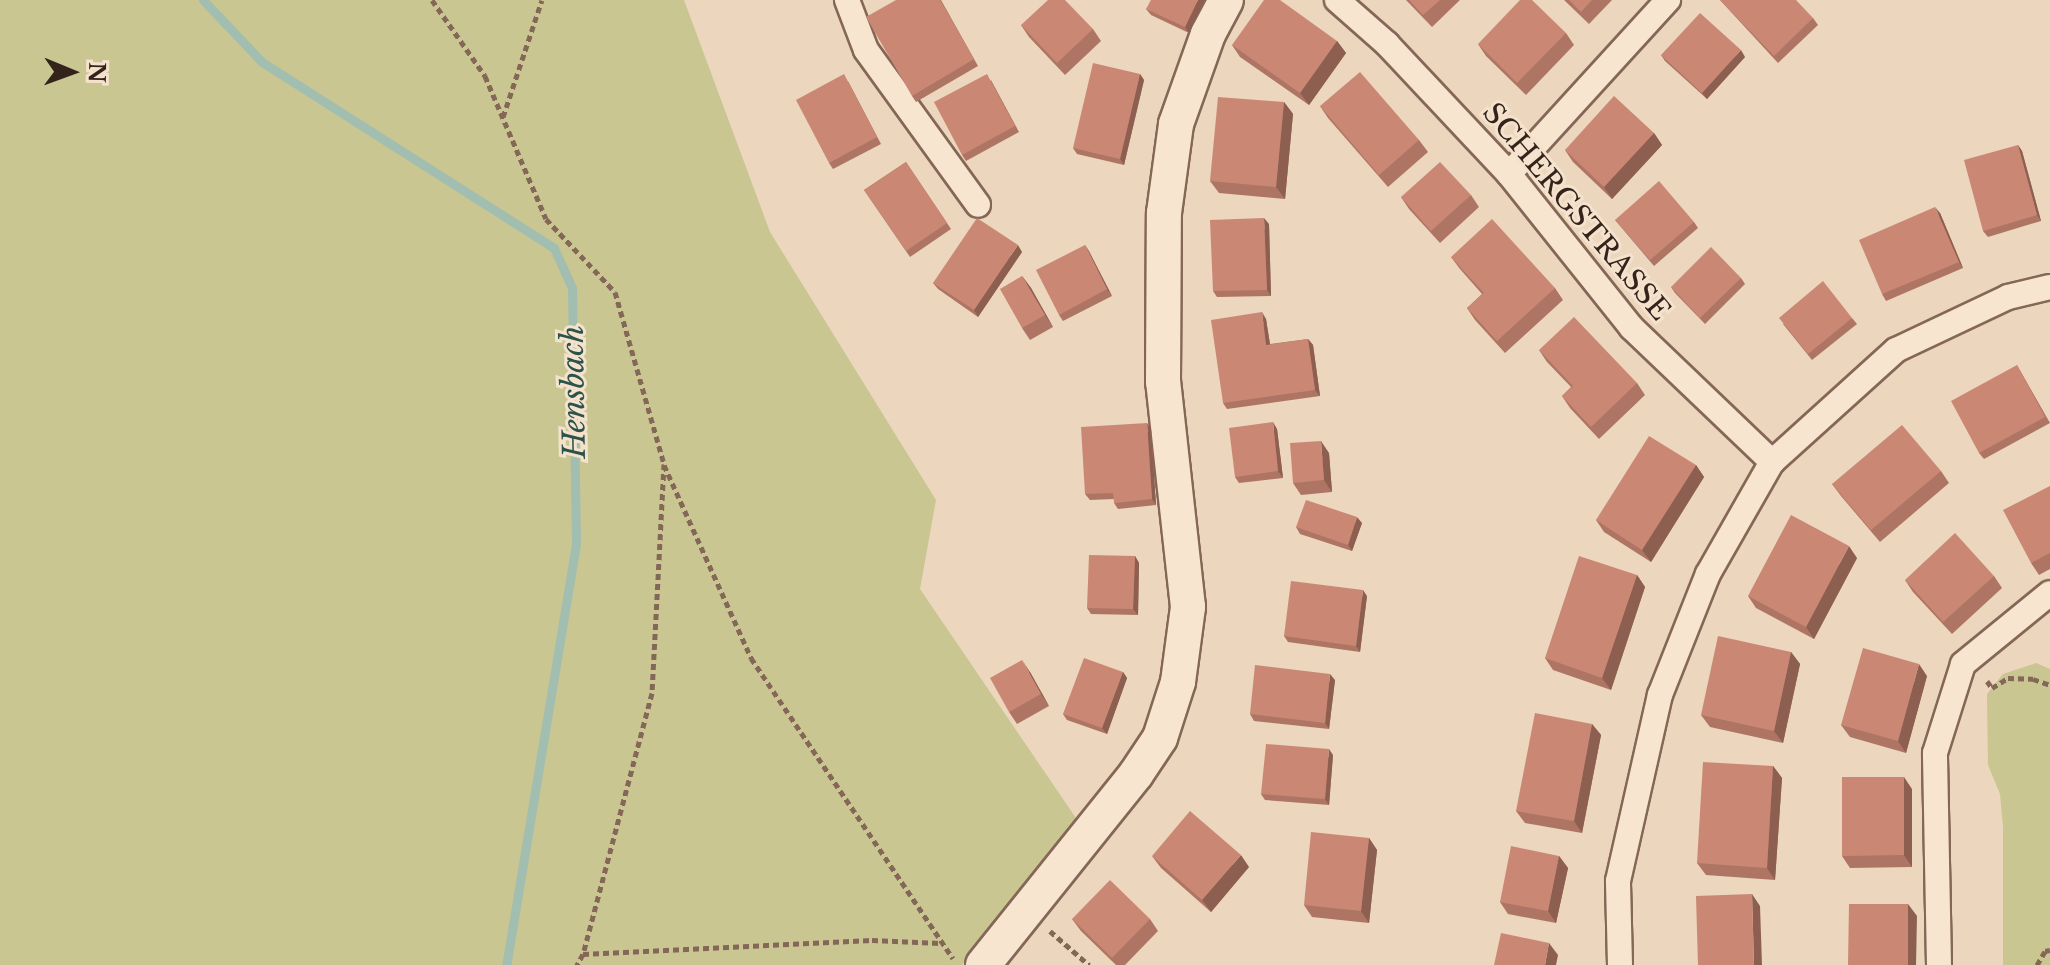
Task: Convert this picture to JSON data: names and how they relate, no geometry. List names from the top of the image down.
{
  "streets": {
    "street": ["SCHERGSTRASSE"]
  },
  "water": ["Hensbach"],
  "north": "right"
}
